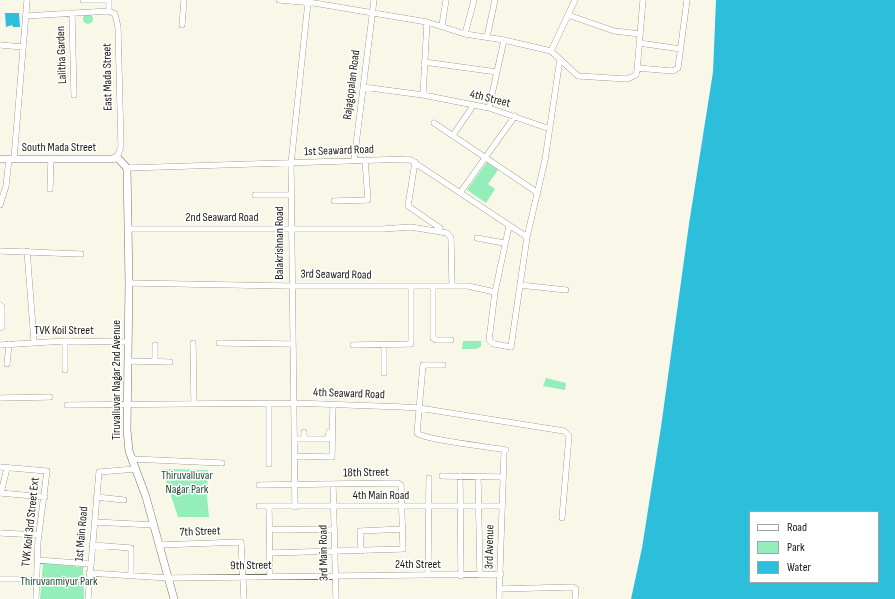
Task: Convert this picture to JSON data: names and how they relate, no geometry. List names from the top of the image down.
{
  "streets": {
    "street": [
      "Lalitha Garden",
      "East Mada Street",
      "Rajagopalan Road",
      "4th Street",
      "South Mada Street",
      "1st Seaward Road",
      "2nd Seaward Road",
      "Balakrishnan Road",
      "3rd Seaward Road",
      "TVK Koil Street",
      "Tiruvalluvar Nagar 2nd Avenue",
      "4th Seaward Road",
      "18th Street",
      "4th Main Road",
      "TVK Koil 3rd Street Ext",
      "7th Street",
      "1st Main Road",
      "3rd Avenue",
      "3rd Main Road",
      "24th Street",
      "9th Street"
    ]
  },
  "crossings": [
    ["East Mada Street", "South Mada Street"],
    ["Rajagopalan Road", "4th Street"],
    ["Rajagopalan Road", "1st Seaward Road"],
    ["1st Seaward Road", "Balakrishnan Road"],
    ["1st Seaward Road", "Tiruvalluvar Nagar 2nd Avenue"],
    ["2nd Seaward Road", "Balakrishnan Road"],
    ["2nd Seaward Road", "3rd Seaward Road"],
    ["2nd Seaward Road", "Tiruvalluvar Nagar 2nd Avenue"],
    ["Balakrishnan Road", "3rd Seaward Road"],
    ["Balakrishnan Road", "4th Seaward Road"],
    ["Balakrishnan Road", "4th Main Road"],
    ["3rd Seaward Road", "Tiruvalluvar Nagar 2nd Avenue"],
    ["TVK Koil Street", "Tiruvalluvar Nagar 2nd Avenue"],
    ["Tiruvalluvar Nagar 2nd Avenue", "4th Seaward Road"],
    ["Tiruvalluvar Nagar 2nd Avenue", "7th Street"],
    ["Tiruvalluvar Nagar 2nd Avenue", "1st Main Road"],
    ["Tiruvalluvar Nagar 2nd Avenue", "9th Street"],
    ["4th Seaward Road", "3rd Avenue"],
    ["18th Street", "4th Main Road"],
    ["18th Street", "3rd Main Road"],
    ["4th Main Road", "3rd Avenue"],
    ["4th Main Road", "3rd Main Road"],
    ["7th Street", "9th Street"],
    ["1st Main Road", "9th Street"],
    ["3rd Avenue", "24th Street"],
    ["3rd Main Road", "24th Street"],
    ["3rd Main Road", "9th Street"],
    ["24th Street", "9th Street"]
  ],
  "parks": ["Thiruvalluvar Nagar Park", "Thiruvanmiyur Park"],
  "legend": ["Road", "Park", "Water"]
}
